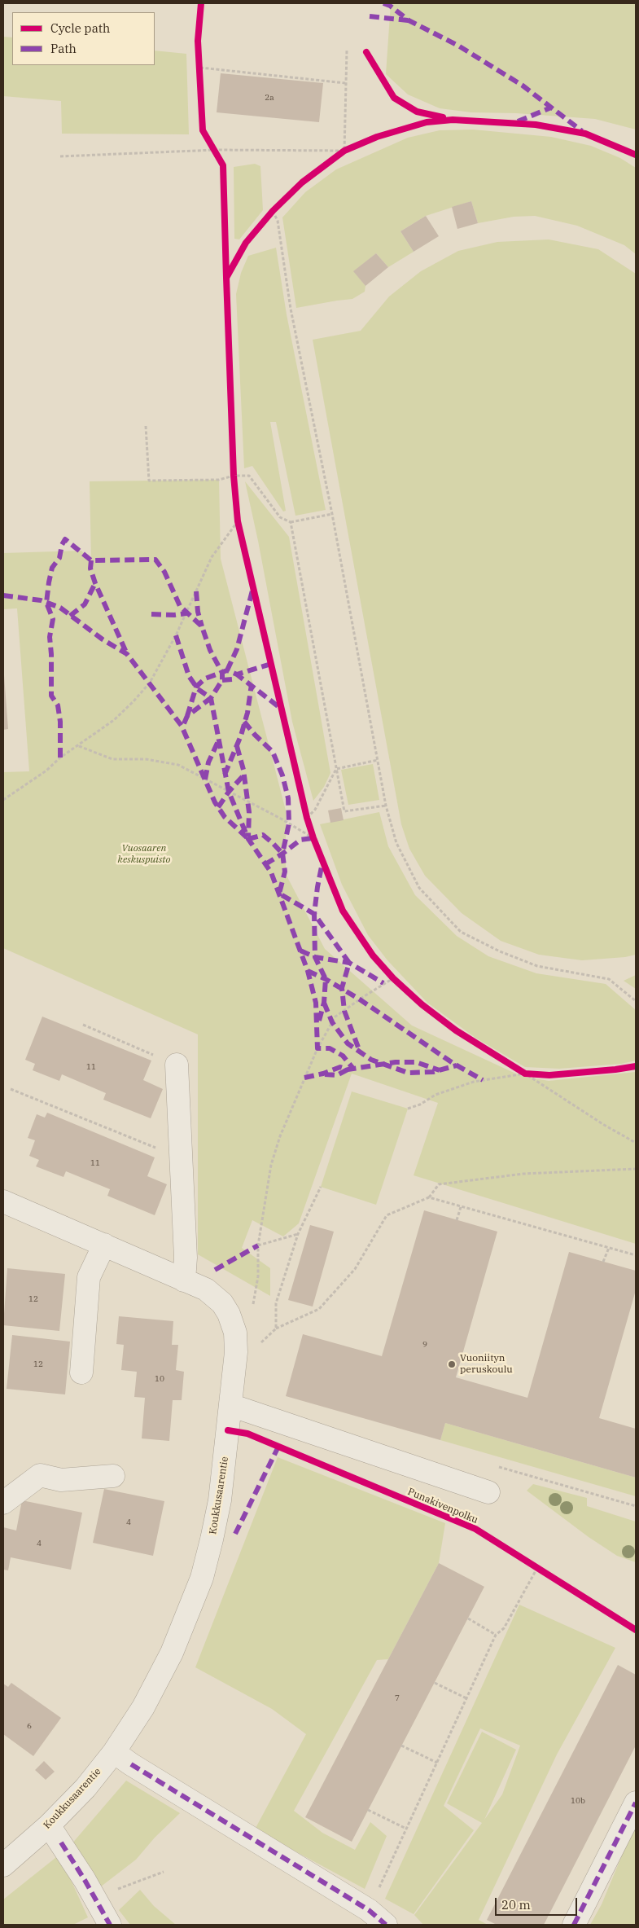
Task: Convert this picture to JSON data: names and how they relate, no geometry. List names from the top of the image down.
{
  "streets": {
    "street": ["Koukkusaarentie"],
    "cycle path": ["Punakivenpolku"]
  },
  "parks": ["Vuosaaren keskuspuisto"],
  "places": ["Vuoniityn peruskoulu"],
  "house_numbers": [
    "2a",
    "11",
    "11",
    "12",
    "9",
    "12",
    "10",
    "4",
    "4",
    "7",
    "6",
    "10b"
  ],
  "legend": ["Cycle path", "Path"],
  "scale_bar": "20 m"
}
